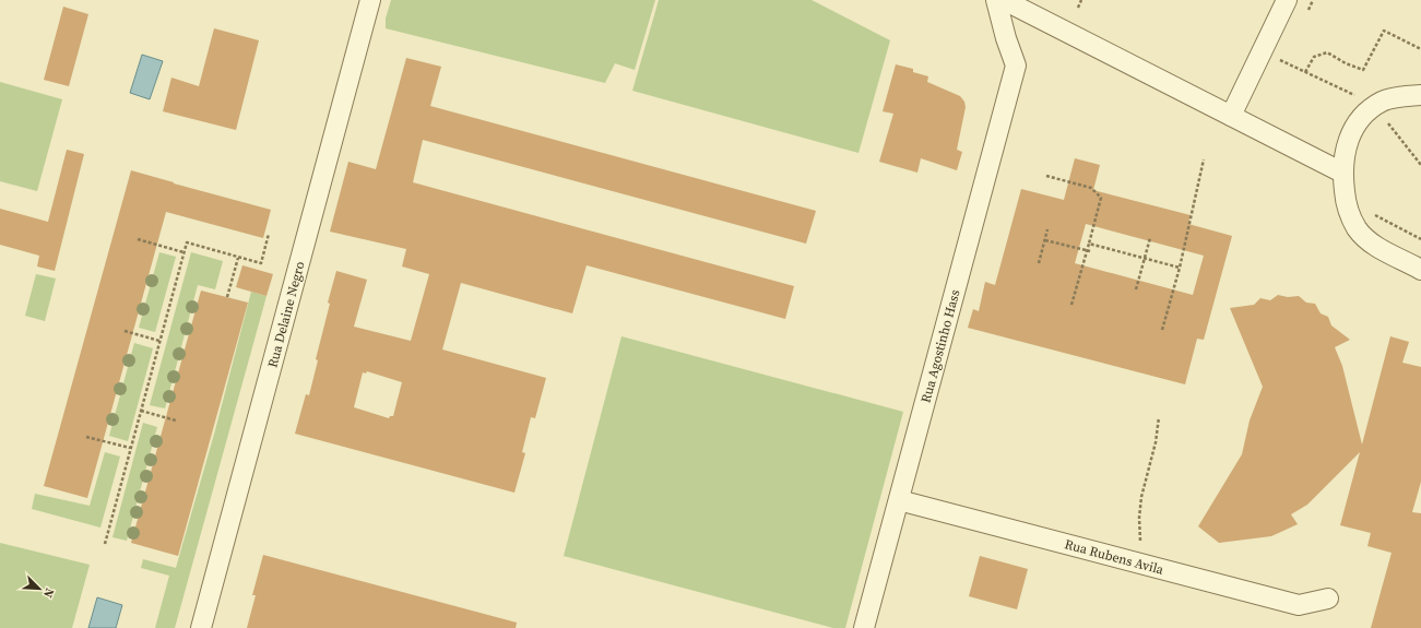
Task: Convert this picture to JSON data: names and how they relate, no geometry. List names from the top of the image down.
{
  "streets": {
    "street": ["Rua Delaine Negro", "Rua Agostinho Hass", "Rua Rubens Avila"]
  },
  "crossings": [
    ["Rua Agostinho Hass", "Rua Rubens Avila"]
  ],
  "north": "bottom right"
}
